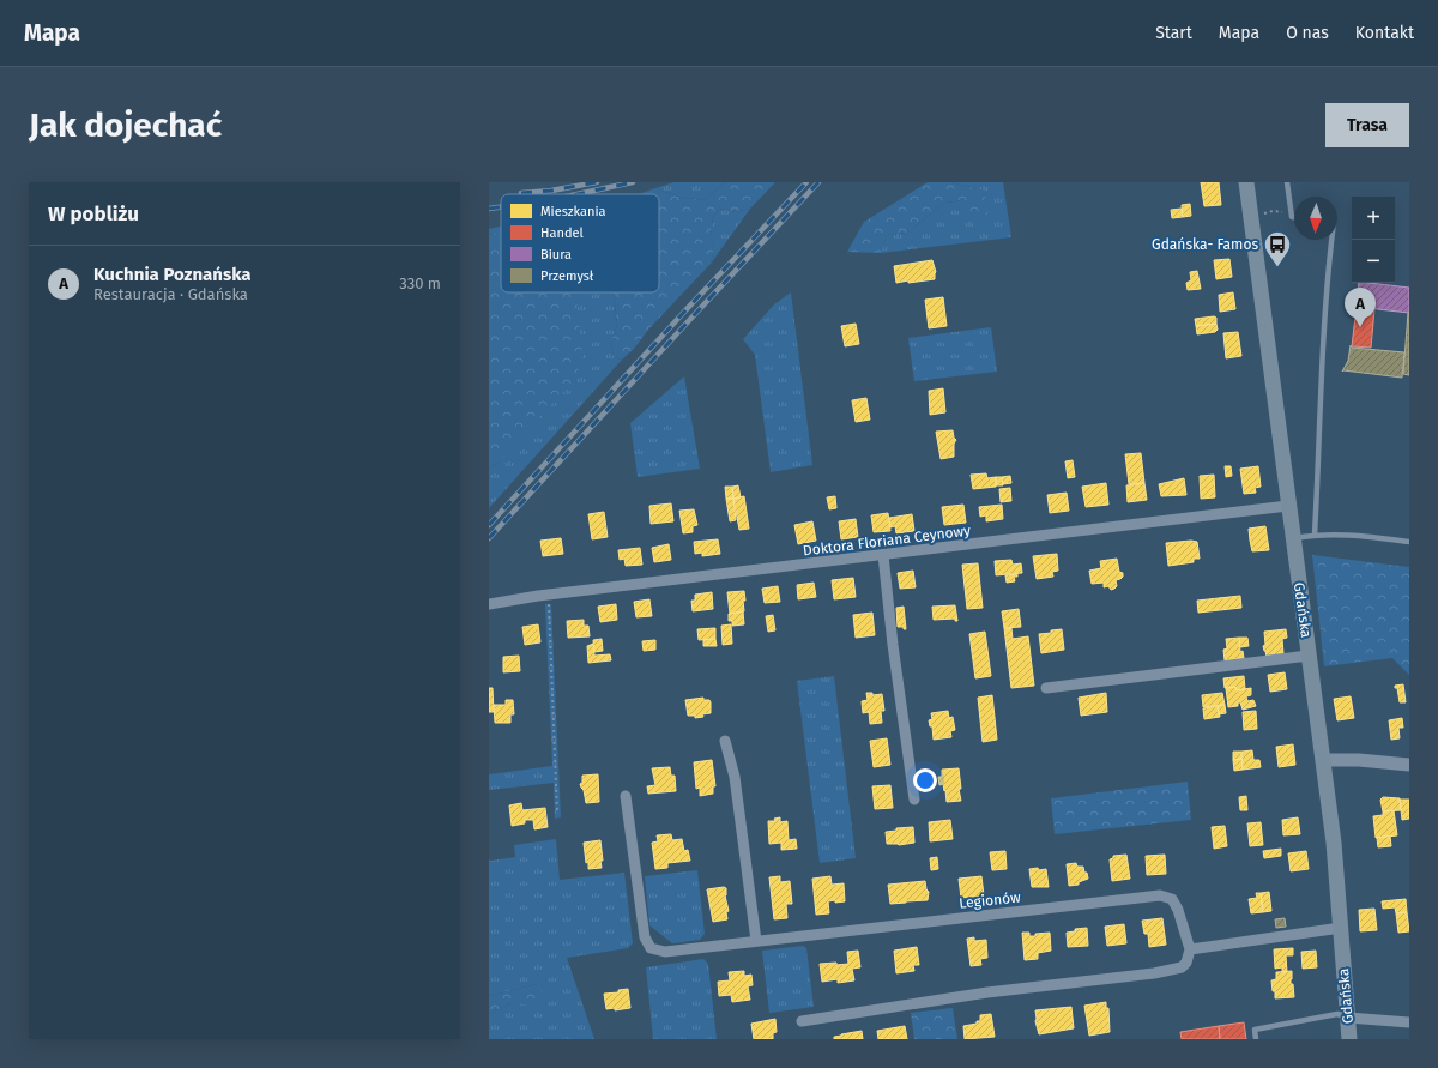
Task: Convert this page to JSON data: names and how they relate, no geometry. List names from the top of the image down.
{
  "streets": {
    "main road": ["Gdańska"],
    "street": ["Doktora Floriana Ceynowy", "Legionów"]
  },
  "crossings": [
    ["Doktora Floriana Ceynowy", "Gdańska"]
  ],
  "places": {
    "bus stop": ["Gdańska- Famos"]
  },
  "legend": [
    "Mieszkania",
    "Handel",
    "Biura",
    "Przemysł"
  ],
  "north": "bottom",
  "page": {
    "header": "Mapa",
    "nav": [
      "Start",
      "Mapa",
      "O nas",
      "Kontakt"
    ],
    "buttons": "Trasa",
    "title": "Jak dojechać",
    "heading": "W pobliżu",
    "map_buttons": ["+", "−"],
    "list": [
      {
        "mark": "A",
        "name": "Kuchnia Poznańska",
        "note": "Restauracja · Gdańska",
        "value": "330 m"
      }
    ],
    "pins": "A"
  }
}
